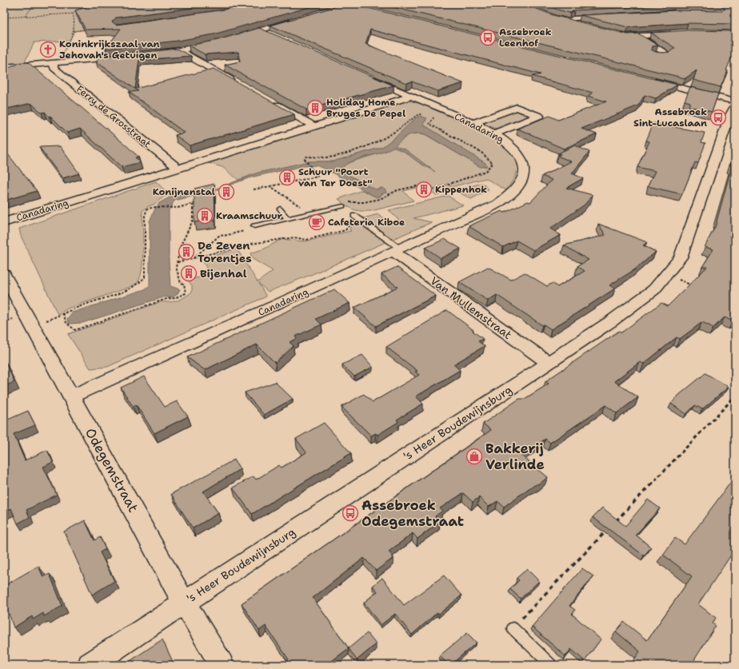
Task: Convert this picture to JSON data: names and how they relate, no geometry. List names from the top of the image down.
{
  "streets": {
    "street": [
      "Ferry de Grosstraat",
      "Canadaring",
      "Van Mullemstraat",
      "'s Heer Boudewijnsburg",
      "Odegemstraat"
    ]
  },
  "crossings": [
    ["Ferry de Grosstraat", "Canadaring"],
    ["Canadaring", "Van Mullemstraat"],
    ["Canadaring", "Odegemstraat"],
    ["Van Mullemstraat", "'s Heer Boudewijnsburg"],
    ["'s Heer Boudewijnsburg", "Odegemstraat"]
  ],
  "places": {
    "bus stop": ["Assebroek Leenhof", "Assebroek Sint-Lucaslaan", "Assebroek Odegemstraat"],
    "church": ["Koninkrijkszaal van Jehovah's Getuigen"],
    "building": [
      "Holiday Home Bruges De Pepel",
      "Schuur \"Poort van Ter Doest\"",
      "Kippenhok",
      "Konijnenstal",
      "Kraamschuur",
      "De Zeven Torentjes",
      "Bijenhal"
    ],
    "cafe": ["Cafeteria Kiboe"],
    "shop": ["Bakkerij Verlinde"]
  }
}
